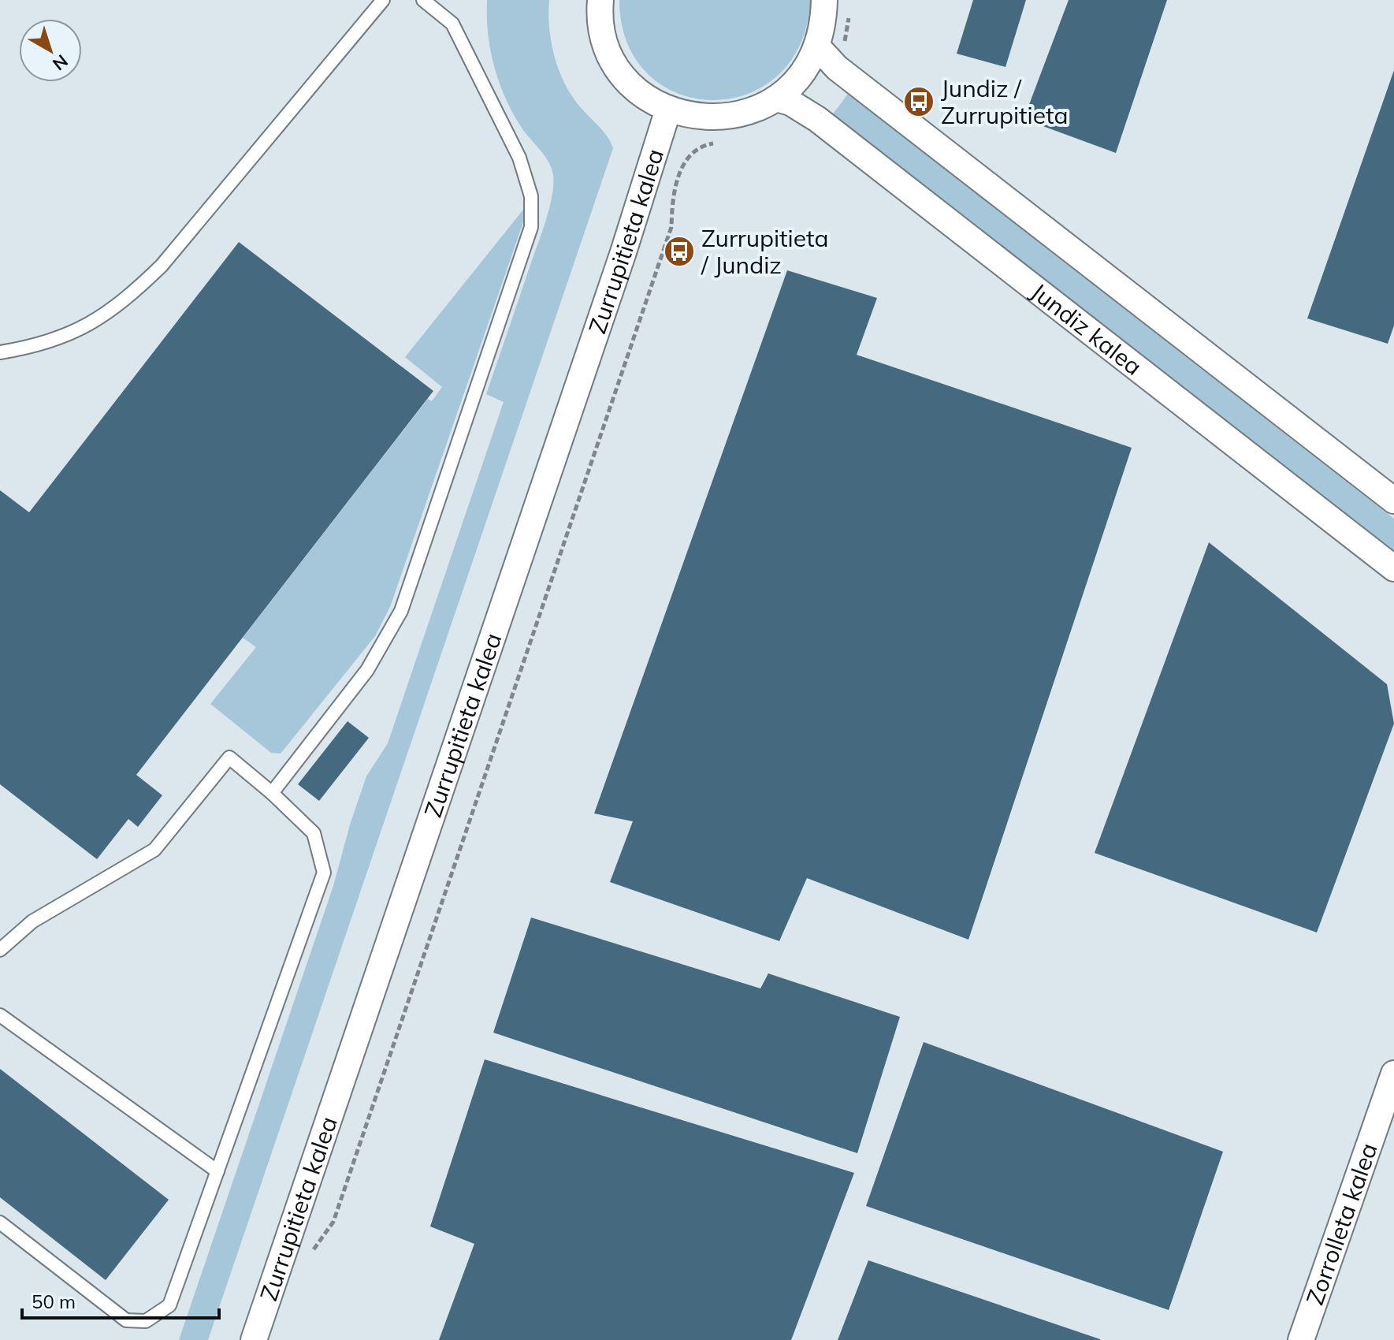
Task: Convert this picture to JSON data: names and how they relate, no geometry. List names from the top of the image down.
{
  "streets": {
    "street": ["Zurrupitieta kalea", "Jundiz kalea", "Zorrolleta kalea"]
  },
  "places": {
    "bus stop": ["Jundiz / Zurrupitieta", "Zurrupitieta / Jundiz"]
  },
  "scale_bar": "50 m",
  "north": "bottom right"
}
